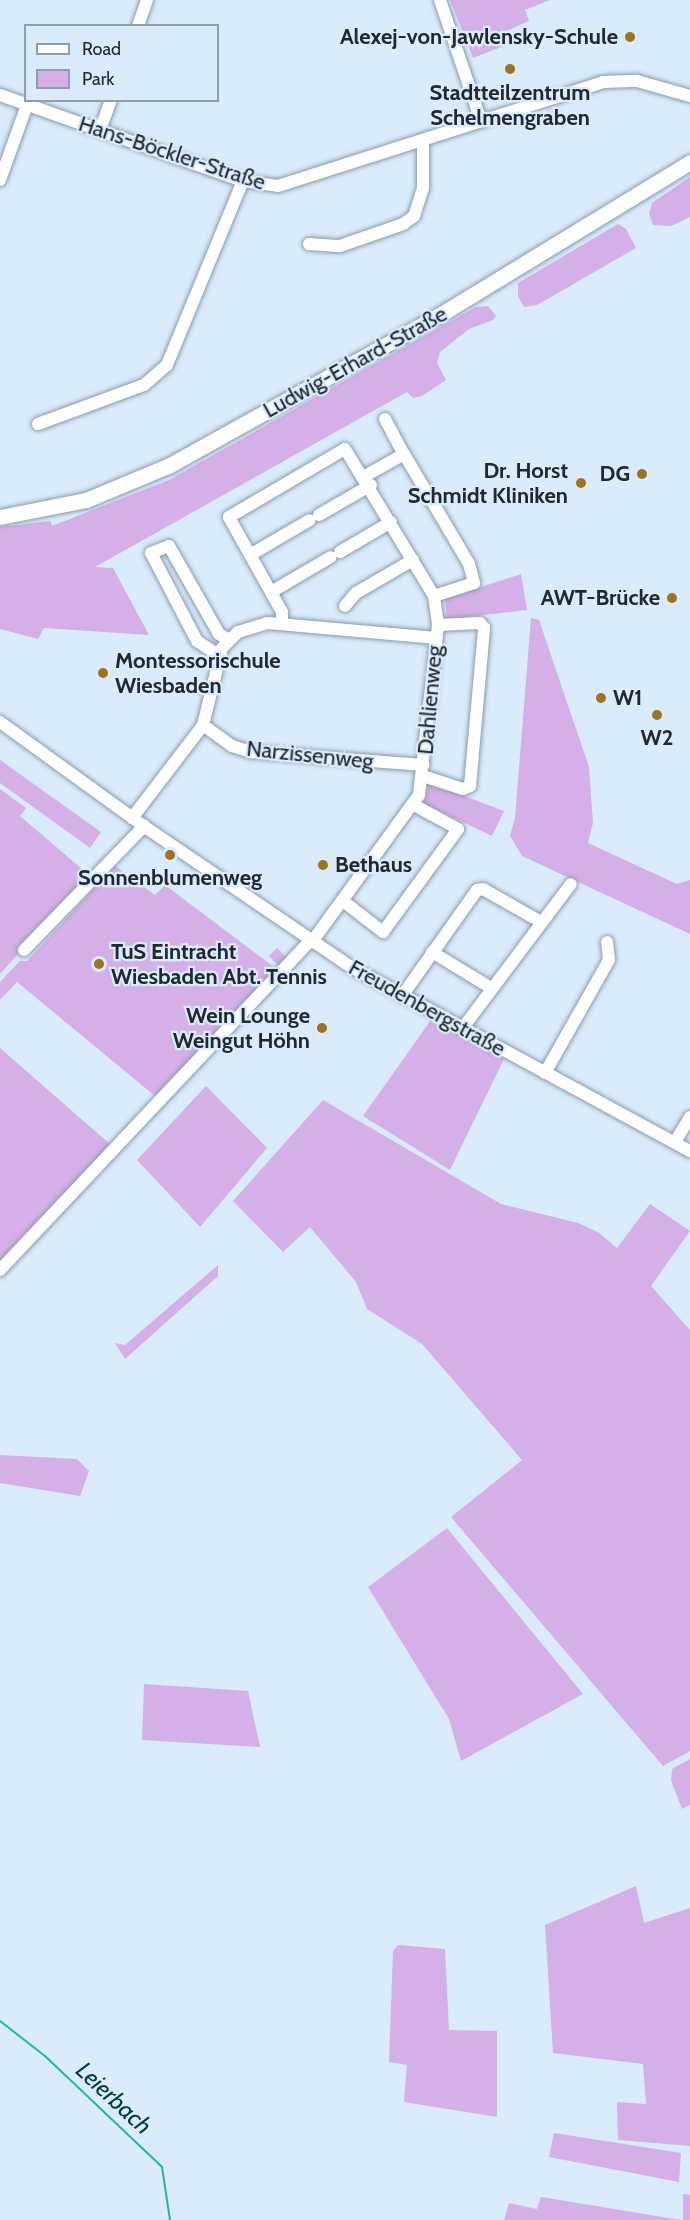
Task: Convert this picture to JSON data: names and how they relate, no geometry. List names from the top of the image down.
{
  "streets": {
    "main road": ["Ludwig-Erhard-Straße"],
    "street": [
      "Hans-Böckler-Straße",
      "Dahlienweg",
      "Narzissenweg",
      "Freudenbergstraße"
    ]
  },
  "crossings": [
    ["Dahlienweg", "Narzissenweg"],
    ["Dahlienweg", "Freudenbergstraße"]
  ],
  "water": ["Leierbach"],
  "places": [
    "Alexej-von-Jawlensky-Schule",
    "Stadtteilzentrum Schelmengraben",
    "DG",
    "Dr. Horst Schmidt Kliniken",
    "AWT-Brücke",
    "Montessorischule Wiesbaden",
    "W1",
    "W2",
    "Sonnenblumenweg",
    "Bethaus",
    "TuS Eintracht Wiesbaden Abt. Tennis",
    "Wein Lounge Weingut Höhn"
  ],
  "legend": ["Road", "Park"]
}
